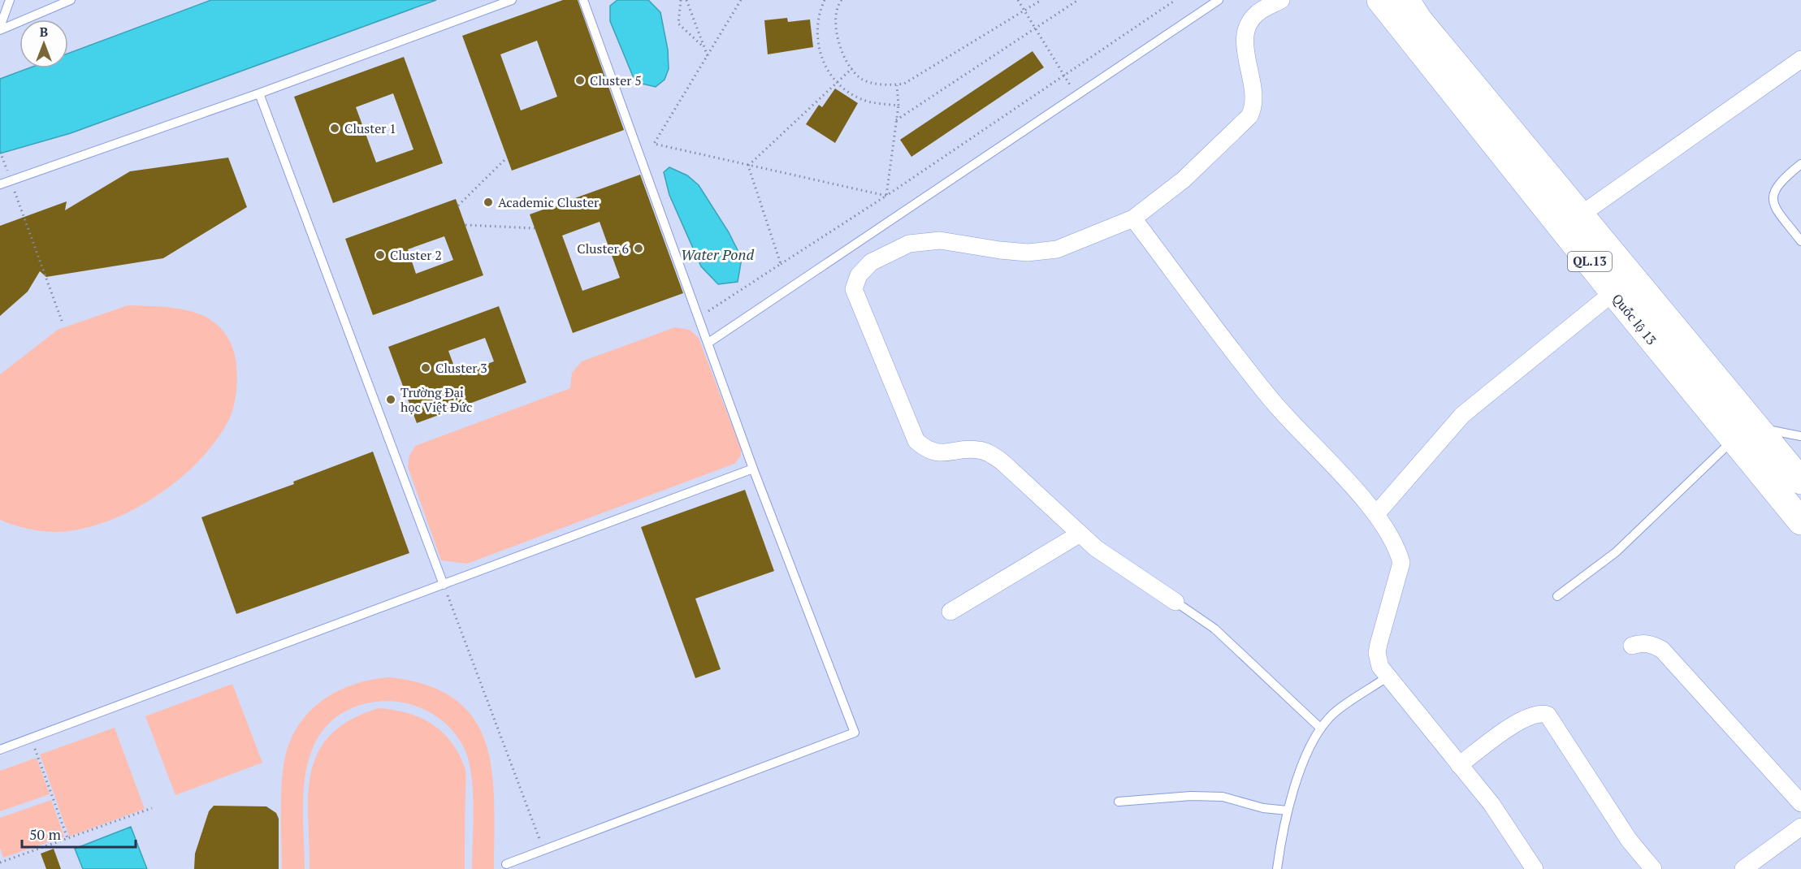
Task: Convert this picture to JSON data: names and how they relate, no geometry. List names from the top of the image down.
{
  "streets": {
    "highway": ["QL.13", "Quốc lộ 13"]
  },
  "water": ["Water Pond"],
  "places": [
    "Cluster 5",
    "Cluster 1",
    "Academic Cluster",
    "Cluster 6",
    "Cluster 2",
    "Cluster 3",
    "Trường Đại học Việt Đức"
  ],
  "scale_bar": "50 m",
  "north": "top"
}
